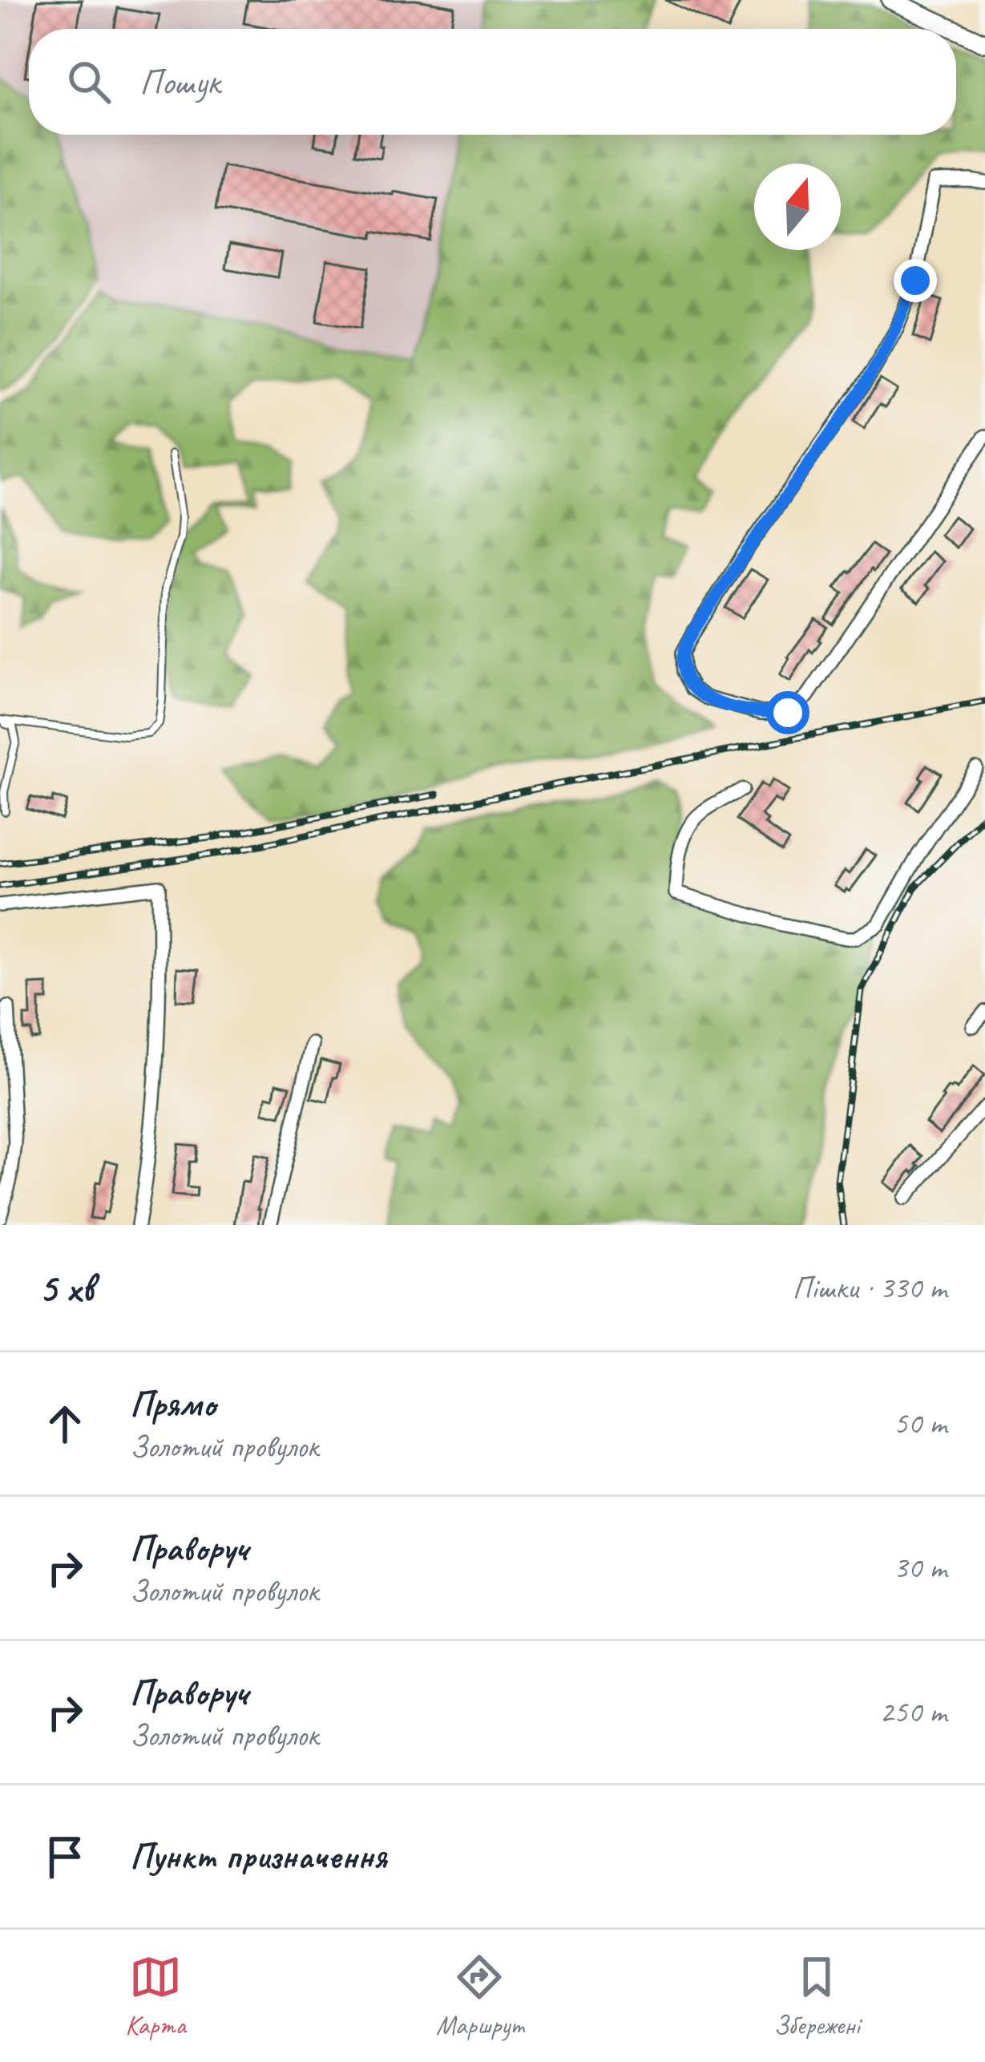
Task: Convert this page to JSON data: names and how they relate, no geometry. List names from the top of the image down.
{
  "north": "top",
  "page": {
    "search": "Пошук",
    "heading": ["5 хв", "Пішки · 330 m"],
    "list": [
      ["Прямо", "Золотий провулок", "50 m"],
      ["Праворуч", "Золотий провулок", "30 m"],
      ["Праворуч", "Золотий провулок", "250 m"],
      "Пункт призначення"
    ],
    "nav": ["Карта", "Маршрут", "Збережені"]
  }
}
